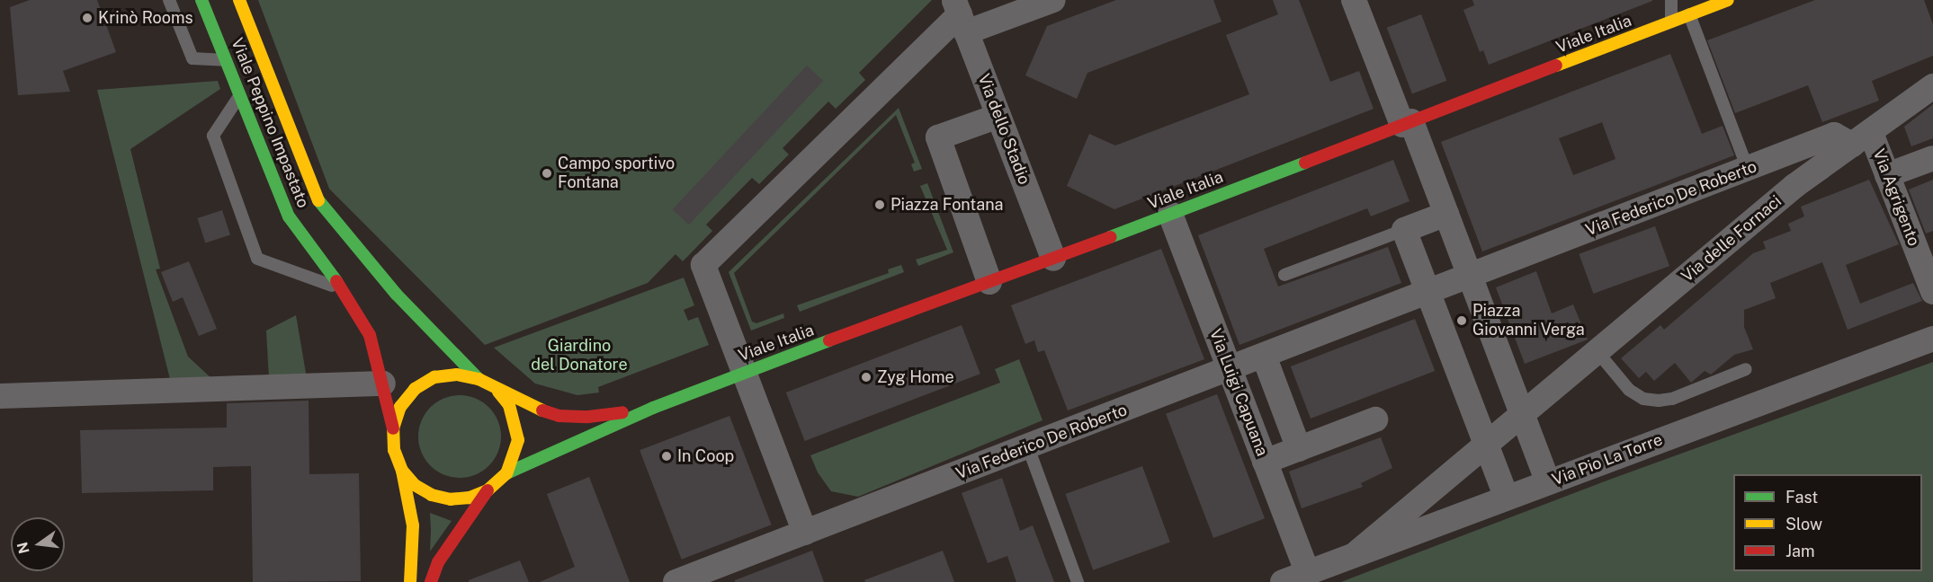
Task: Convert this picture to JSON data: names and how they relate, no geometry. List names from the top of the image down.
{
  "streets": {
    "main road": ["Viale Italia", "Viale Peppino Impastato"],
    "street": [
      "Via dello Stadio",
      "Via Agrigento",
      "Via Federico De Roberto",
      "Via delle Fornaci",
      "Via Luigi Capuana",
      "Via Pio La Torre"
    ]
  },
  "crossings": [
    ["Viale Italia", "Via dello Stadio"],
    ["Viale Italia", "Via Luigi Capuana"],
    ["Via Agrigento", "Via Federico De Roberto"],
    ["Via Agrigento", "Via delle Fornaci"],
    ["Via Federico De Roberto", "Via delle Fornaci"],
    ["Via Federico De Roberto", "Via Luigi Capuana"],
    ["Via delle Fornaci", "Via Pio La Torre"],
    ["Via Luigi Capuana", "Via Pio La Torre"]
  ],
  "parks": ["Giardino del Donatore"],
  "places": [
    "Krinò Rooms",
    "Campo sportivo Fontana",
    "Piazza Fontana",
    "Piazza Giovanni Verga",
    "Zyg Home",
    "In Coop"
  ],
  "legend": ["Fast", "Slow", "Jam"],
  "north": "left"
}
